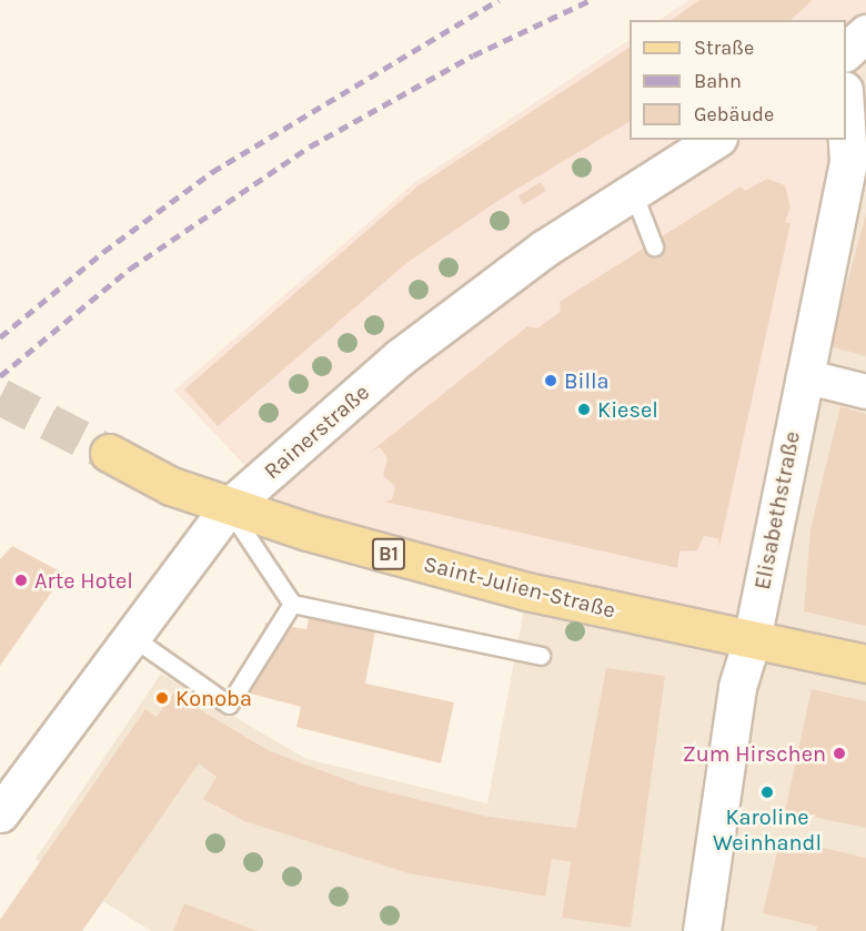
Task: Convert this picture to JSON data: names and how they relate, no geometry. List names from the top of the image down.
{
  "streets": {
    "main road": ["B1", "Saint-Julien-Straße"],
    "street": ["Rainerstraße", "Elisabethstraße"]
  },
  "crossings": [
    ["Rainerstraße", "Saint-Julien-Straße"],
    ["Elisabethstraße", "Saint-Julien-Straße"]
  ],
  "places": [
    "Billa",
    "Kiesel",
    "Arte Hotel",
    "Konoba",
    "Zum Hirschen",
    "Karoline Weinhandl"
  ],
  "legend": ["Straße", "Bahn", "Gebäude"]
}
